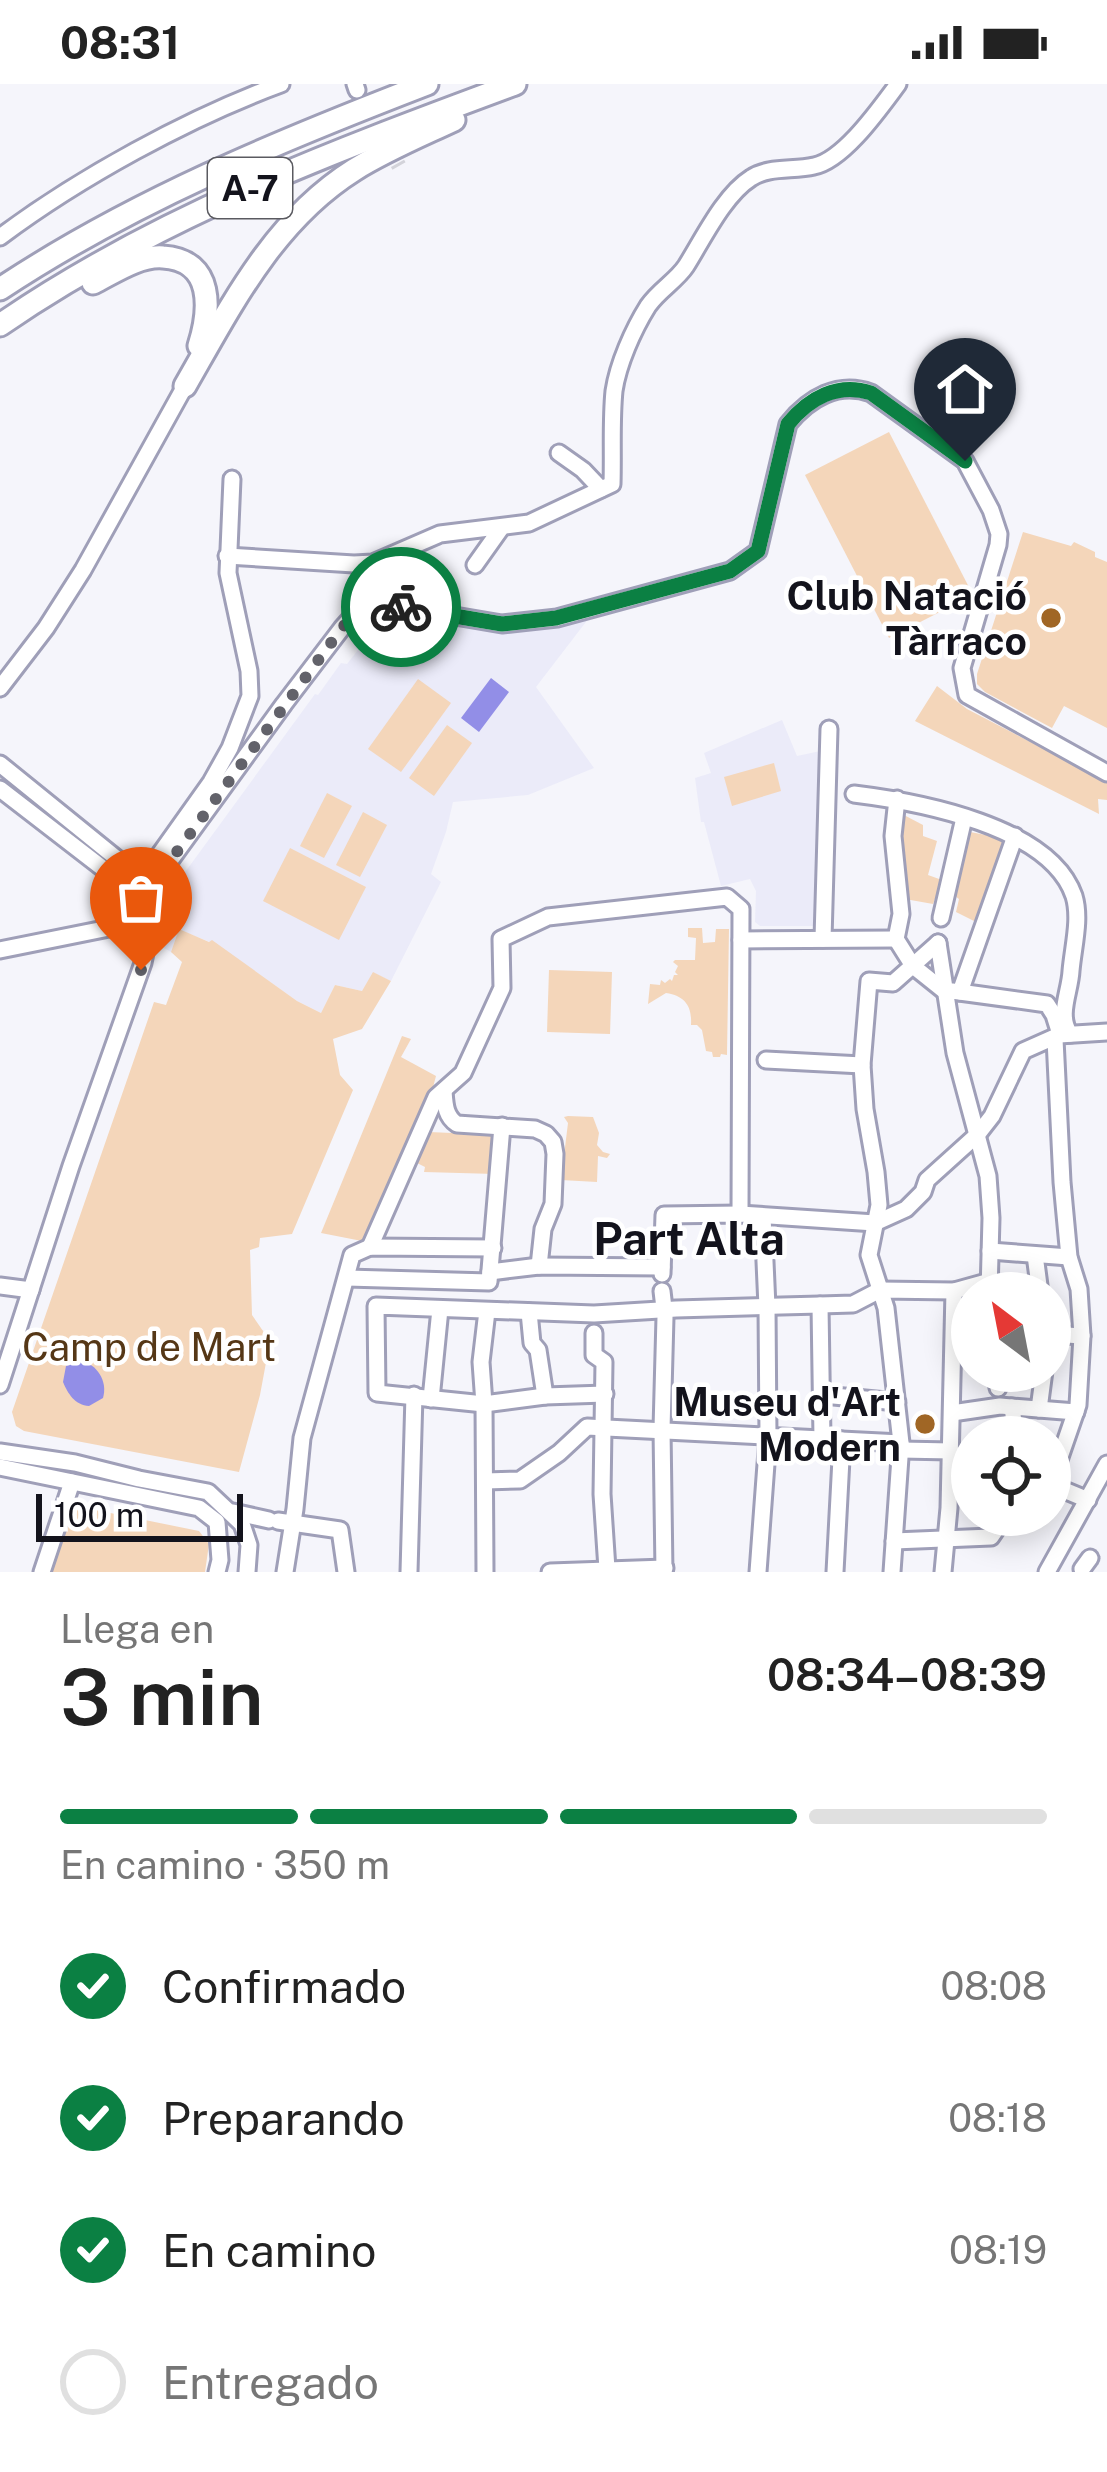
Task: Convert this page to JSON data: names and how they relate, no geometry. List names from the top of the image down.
{
  "streets": {
    "highway": ["A-7"]
  },
  "districts": ["Part Alta"],
  "parks": ["Camp de Mart"],
  "places": ["Club Natació Tàrraco", "Museu d'Art Modern"],
  "scale_bar": "100 m",
  "north": "top left",
  "page": {
    "status": "08:31",
    "scale": "100 m",
    "heading": ["3 min", "Llega en", "08:34–08:39"],
    "bar": "En camino · 350 m",
    "list": [
      ["Confirmado", "08:08"],
      ["Preparando", "08:18"],
      ["En camino", "08:19"],
      "Entregado"
    ]
  }
}
